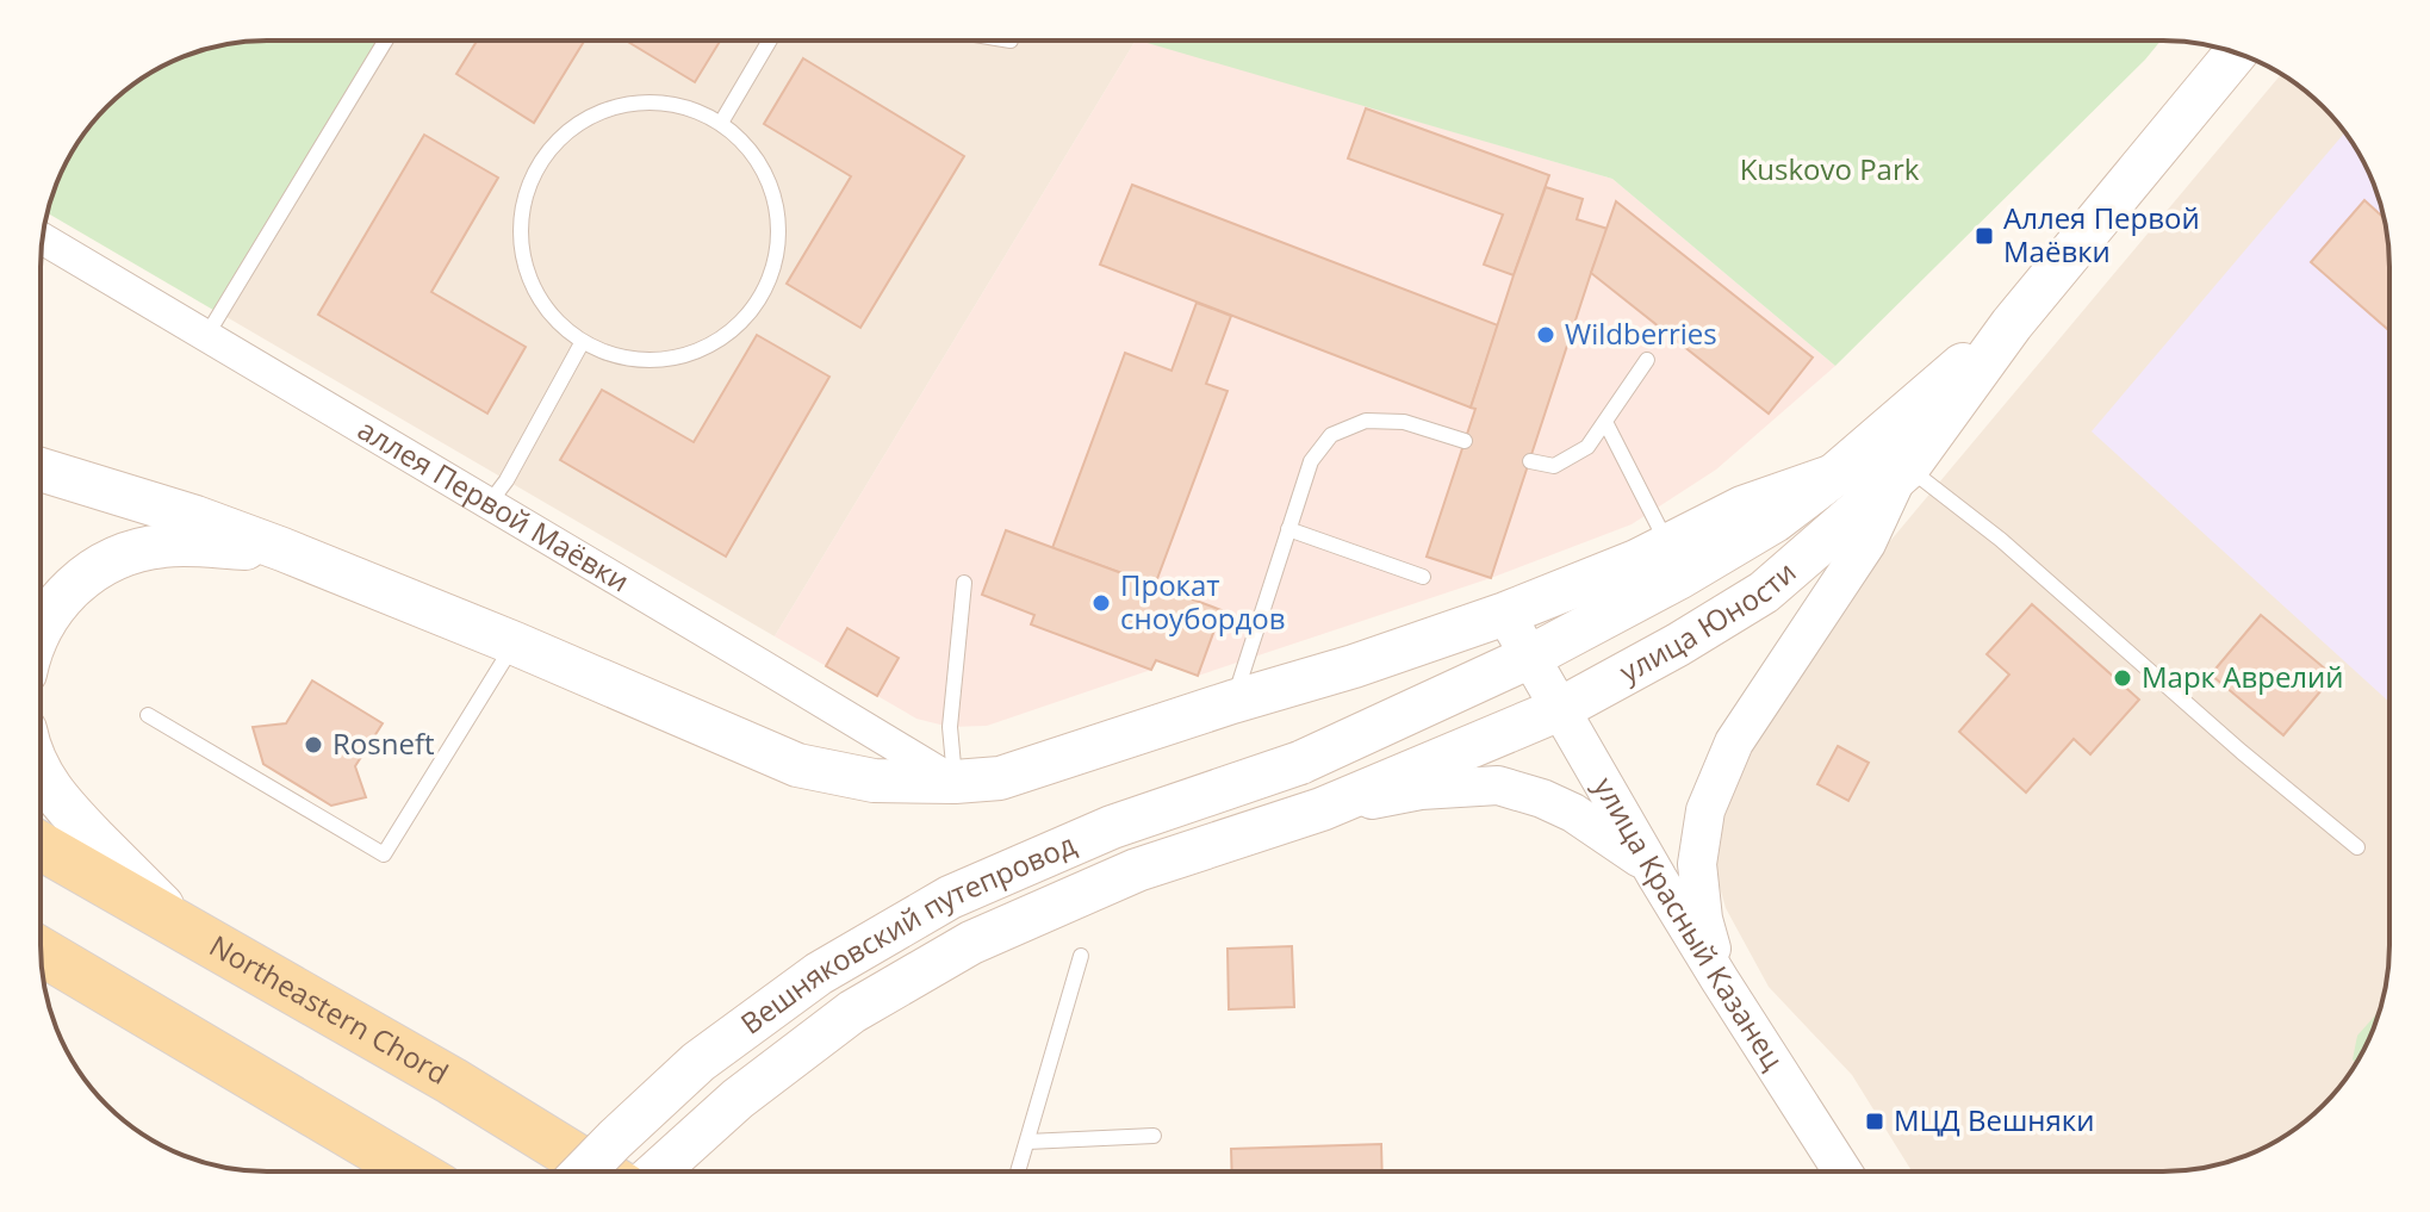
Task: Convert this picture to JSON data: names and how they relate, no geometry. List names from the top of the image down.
{
  "streets": {
    "main road": ["улица Юности", "Вешняковский путепровод", "Northeastern Chord"],
    "street": ["аллея Первой Маёвки", "улица Красный Казанец"]
  },
  "crossings": [
    ["улица Юности", "улица Красный Казанец"],
    ["улица Юности", "Вешняковский путепровод"]
  ],
  "parks": ["Kuskovo Park"],
  "places": {
    "transit": ["Аллея Первой Маёвки", "МЦД Вешняки"],
    "other": [
      "Wildberries",
      "Прокат сноубордов",
      "Марк Аврелий",
      "Rosneft"
    ]
  }
}
